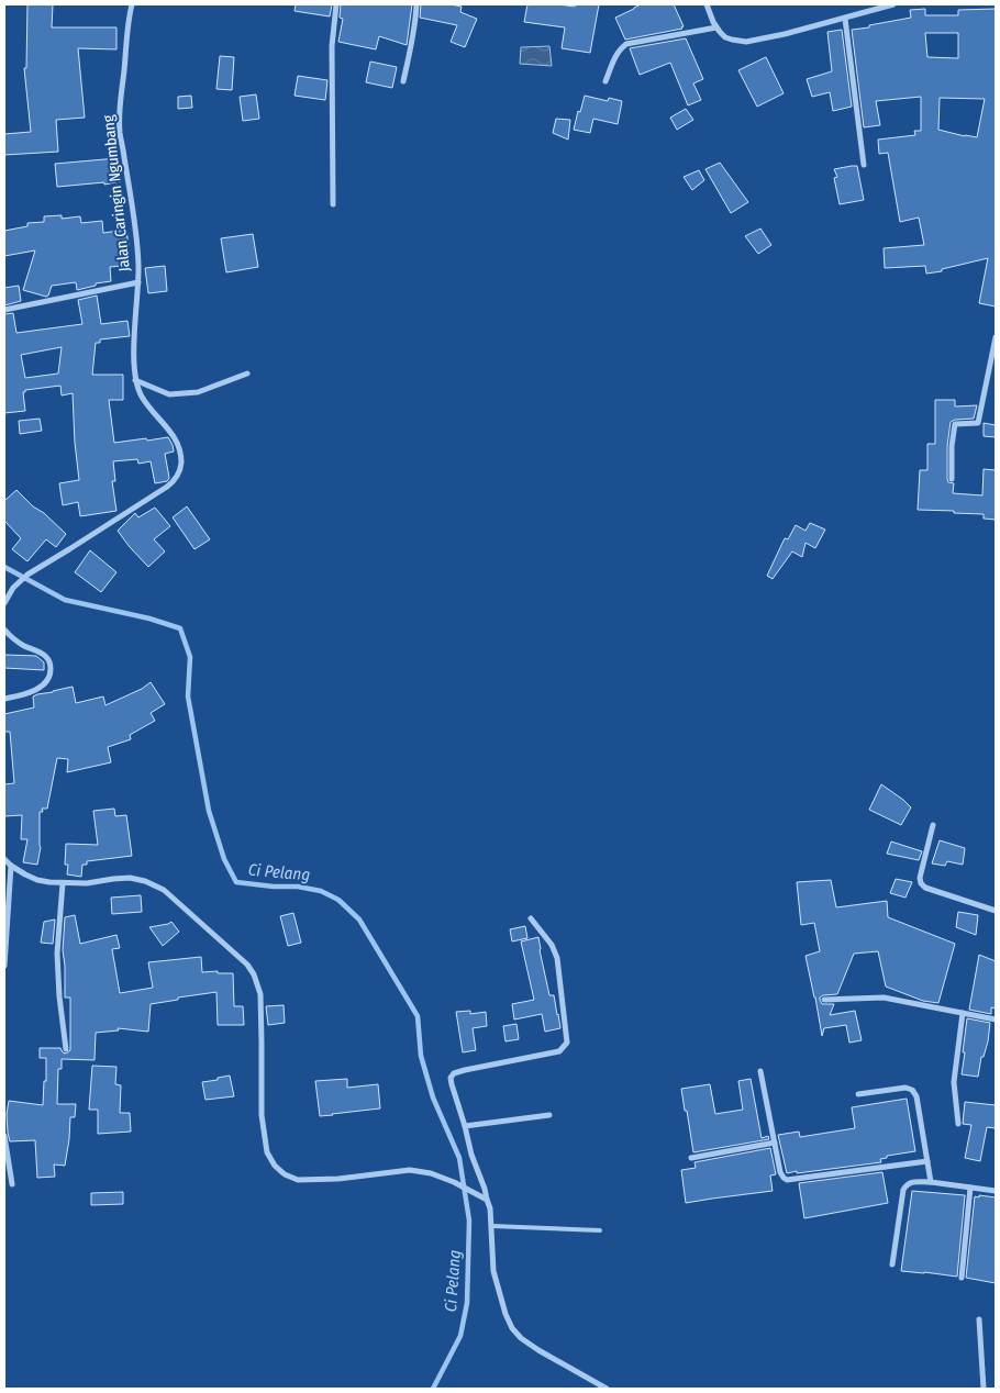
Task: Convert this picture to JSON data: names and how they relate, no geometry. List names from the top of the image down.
{
  "streets": {
    "street": ["Jalan Caringin Ngumbang"]
  },
  "water": ["Ci Pelang"]
}
